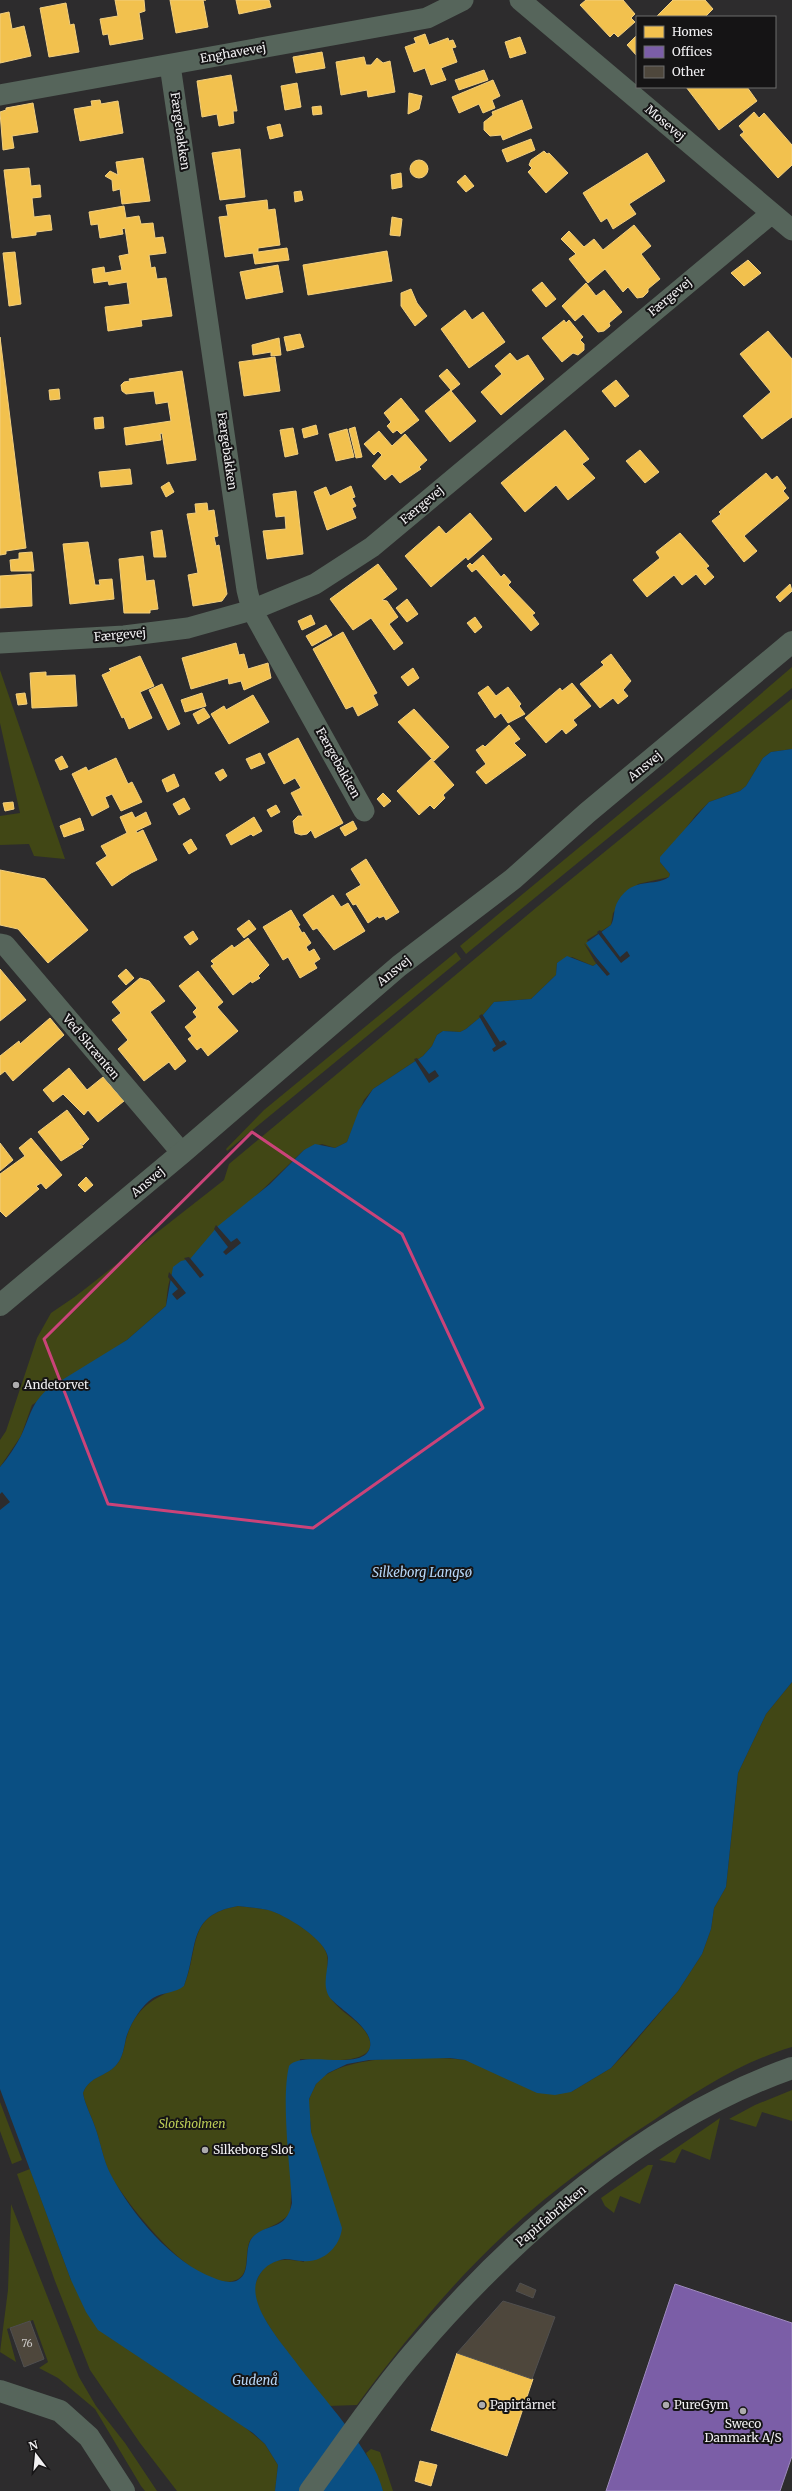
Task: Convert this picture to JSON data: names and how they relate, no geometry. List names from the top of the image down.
{
  "streets": {
    "street": [
      "Enghavevej",
      "Mosevej",
      "Færgebakken",
      "Færgevej",
      "Ansvej",
      "Ved Skrænten",
      "Papirfabrikken"
    ]
  },
  "crossings": [
    ["Enghavevej", "Færgebakken"],
    ["Mosevej", "Færgevej"],
    ["Færgebakken", "Færgevej"],
    ["Ansvej", "Ved Skrænten"]
  ],
  "water": ["Silkeborg Langsø", "Gudenå"],
  "parks": ["Slotsholmen"],
  "places": [
    "Andetorvet",
    "Silkeborg Slot",
    "Papirtårnet",
    "PureGym",
    "Sweco Danmark A/S"
  ],
  "house_numbers": ["76"],
  "legend": ["Homes", "Offices", "Other"],
  "north": "top"
}
